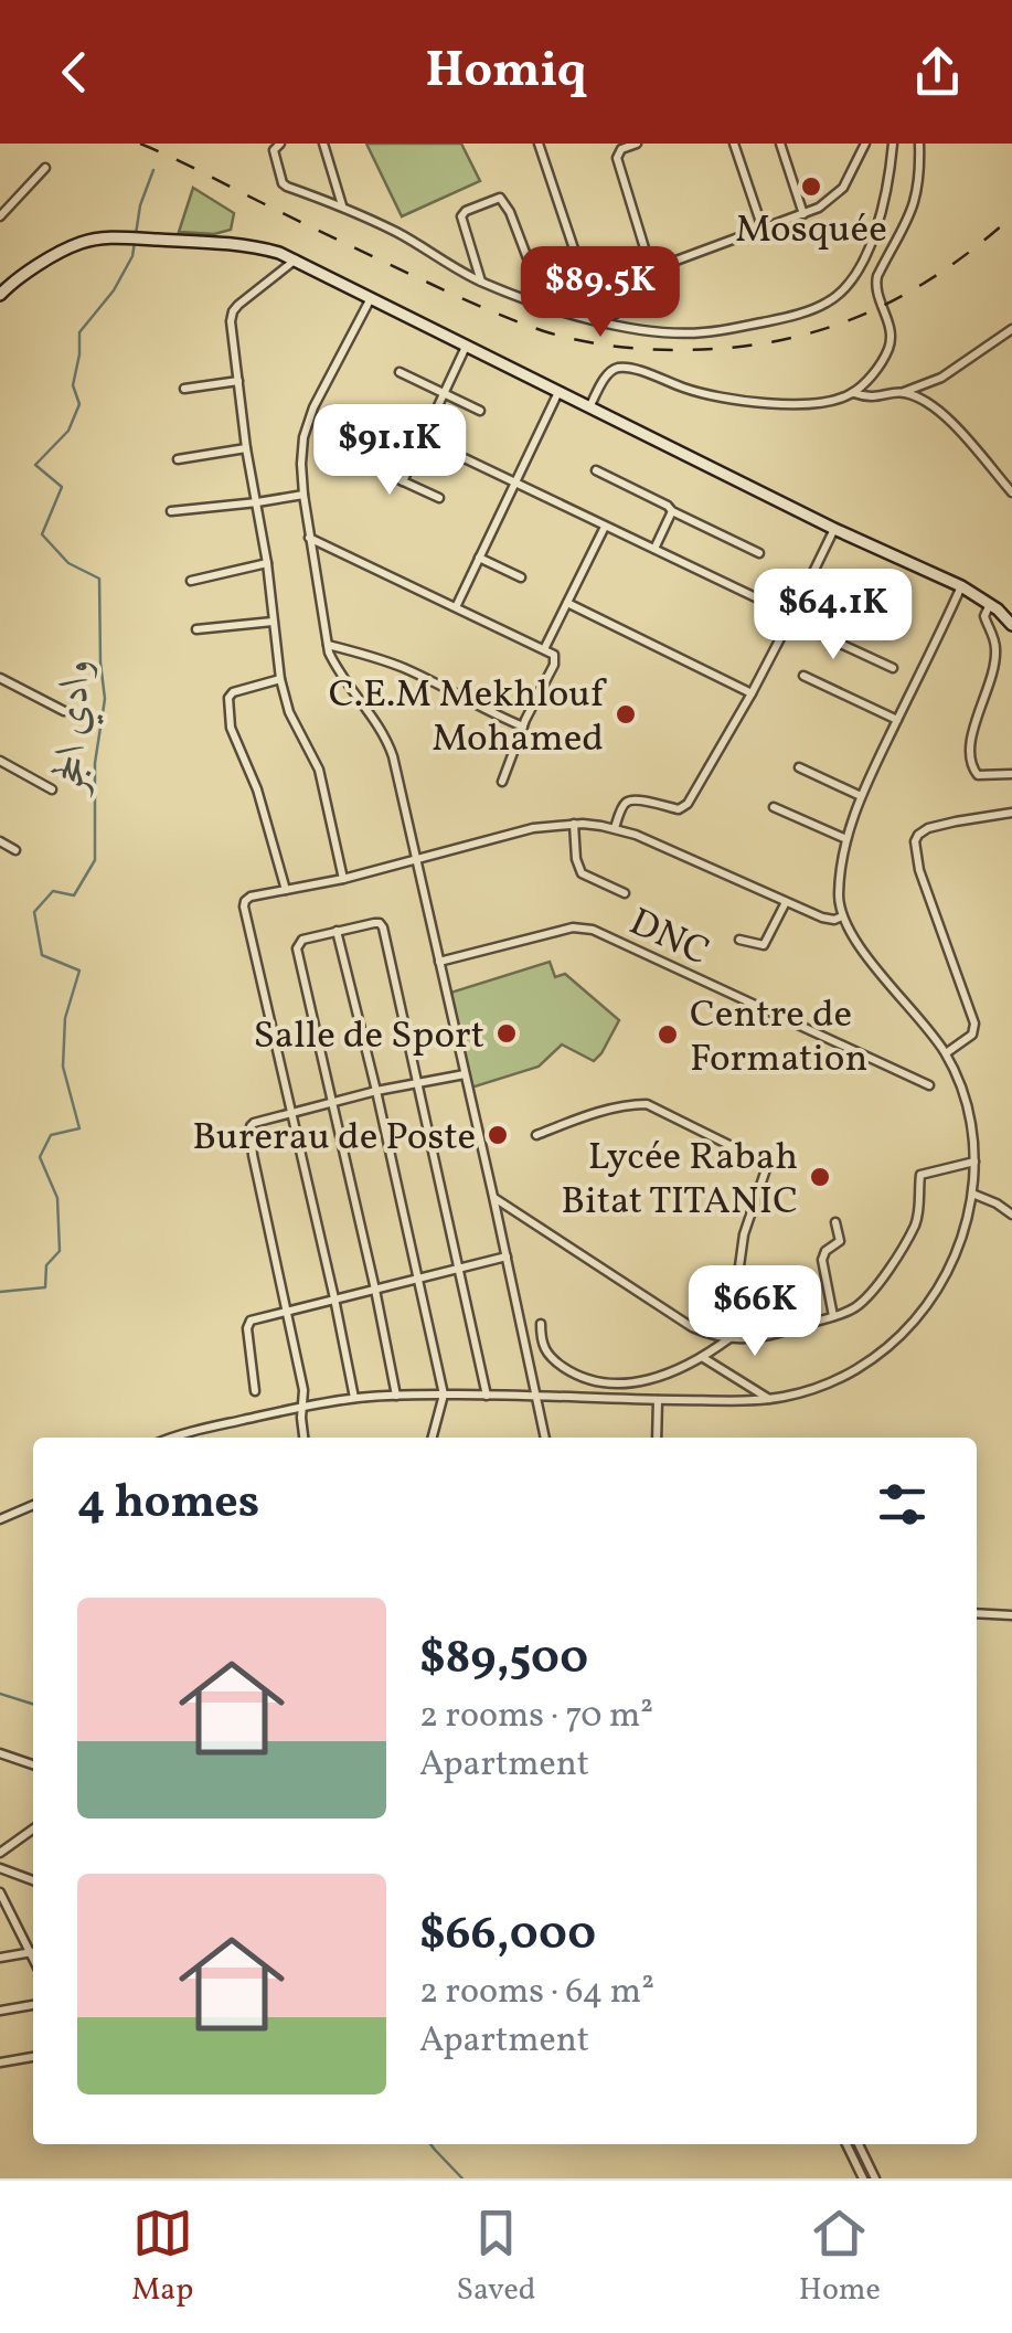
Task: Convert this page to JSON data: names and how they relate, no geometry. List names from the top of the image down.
{
  "streets": {
    "street": ["DNC"]
  },
  "water": ["وادي الحجر"],
  "places": [
    "Mosquée",
    "C.E.M Mekhlouf Mohamed",
    "Salle de Sport",
    "Centre de Formation",
    "Burerau de Poste",
    "Lycée Rabah Bitat TITANIC"
  ],
  "page": {
    "header": "Homiq",
    "price": [
      "$89.5K",
      "$91.1K",
      "$64.1K",
      "$66K"
    ],
    "heading": "4 homes",
    "list": [
      {
        "name": "$89,500",
        "note": "2 rooms · 70 m² · Apartment"
      },
      {
        "name": "$66,000",
        "note": "2 rooms · 64 m² · Apartment"
      }
    ],
    "tabs": ["Map", "Saved", "Home"]
  }
}
